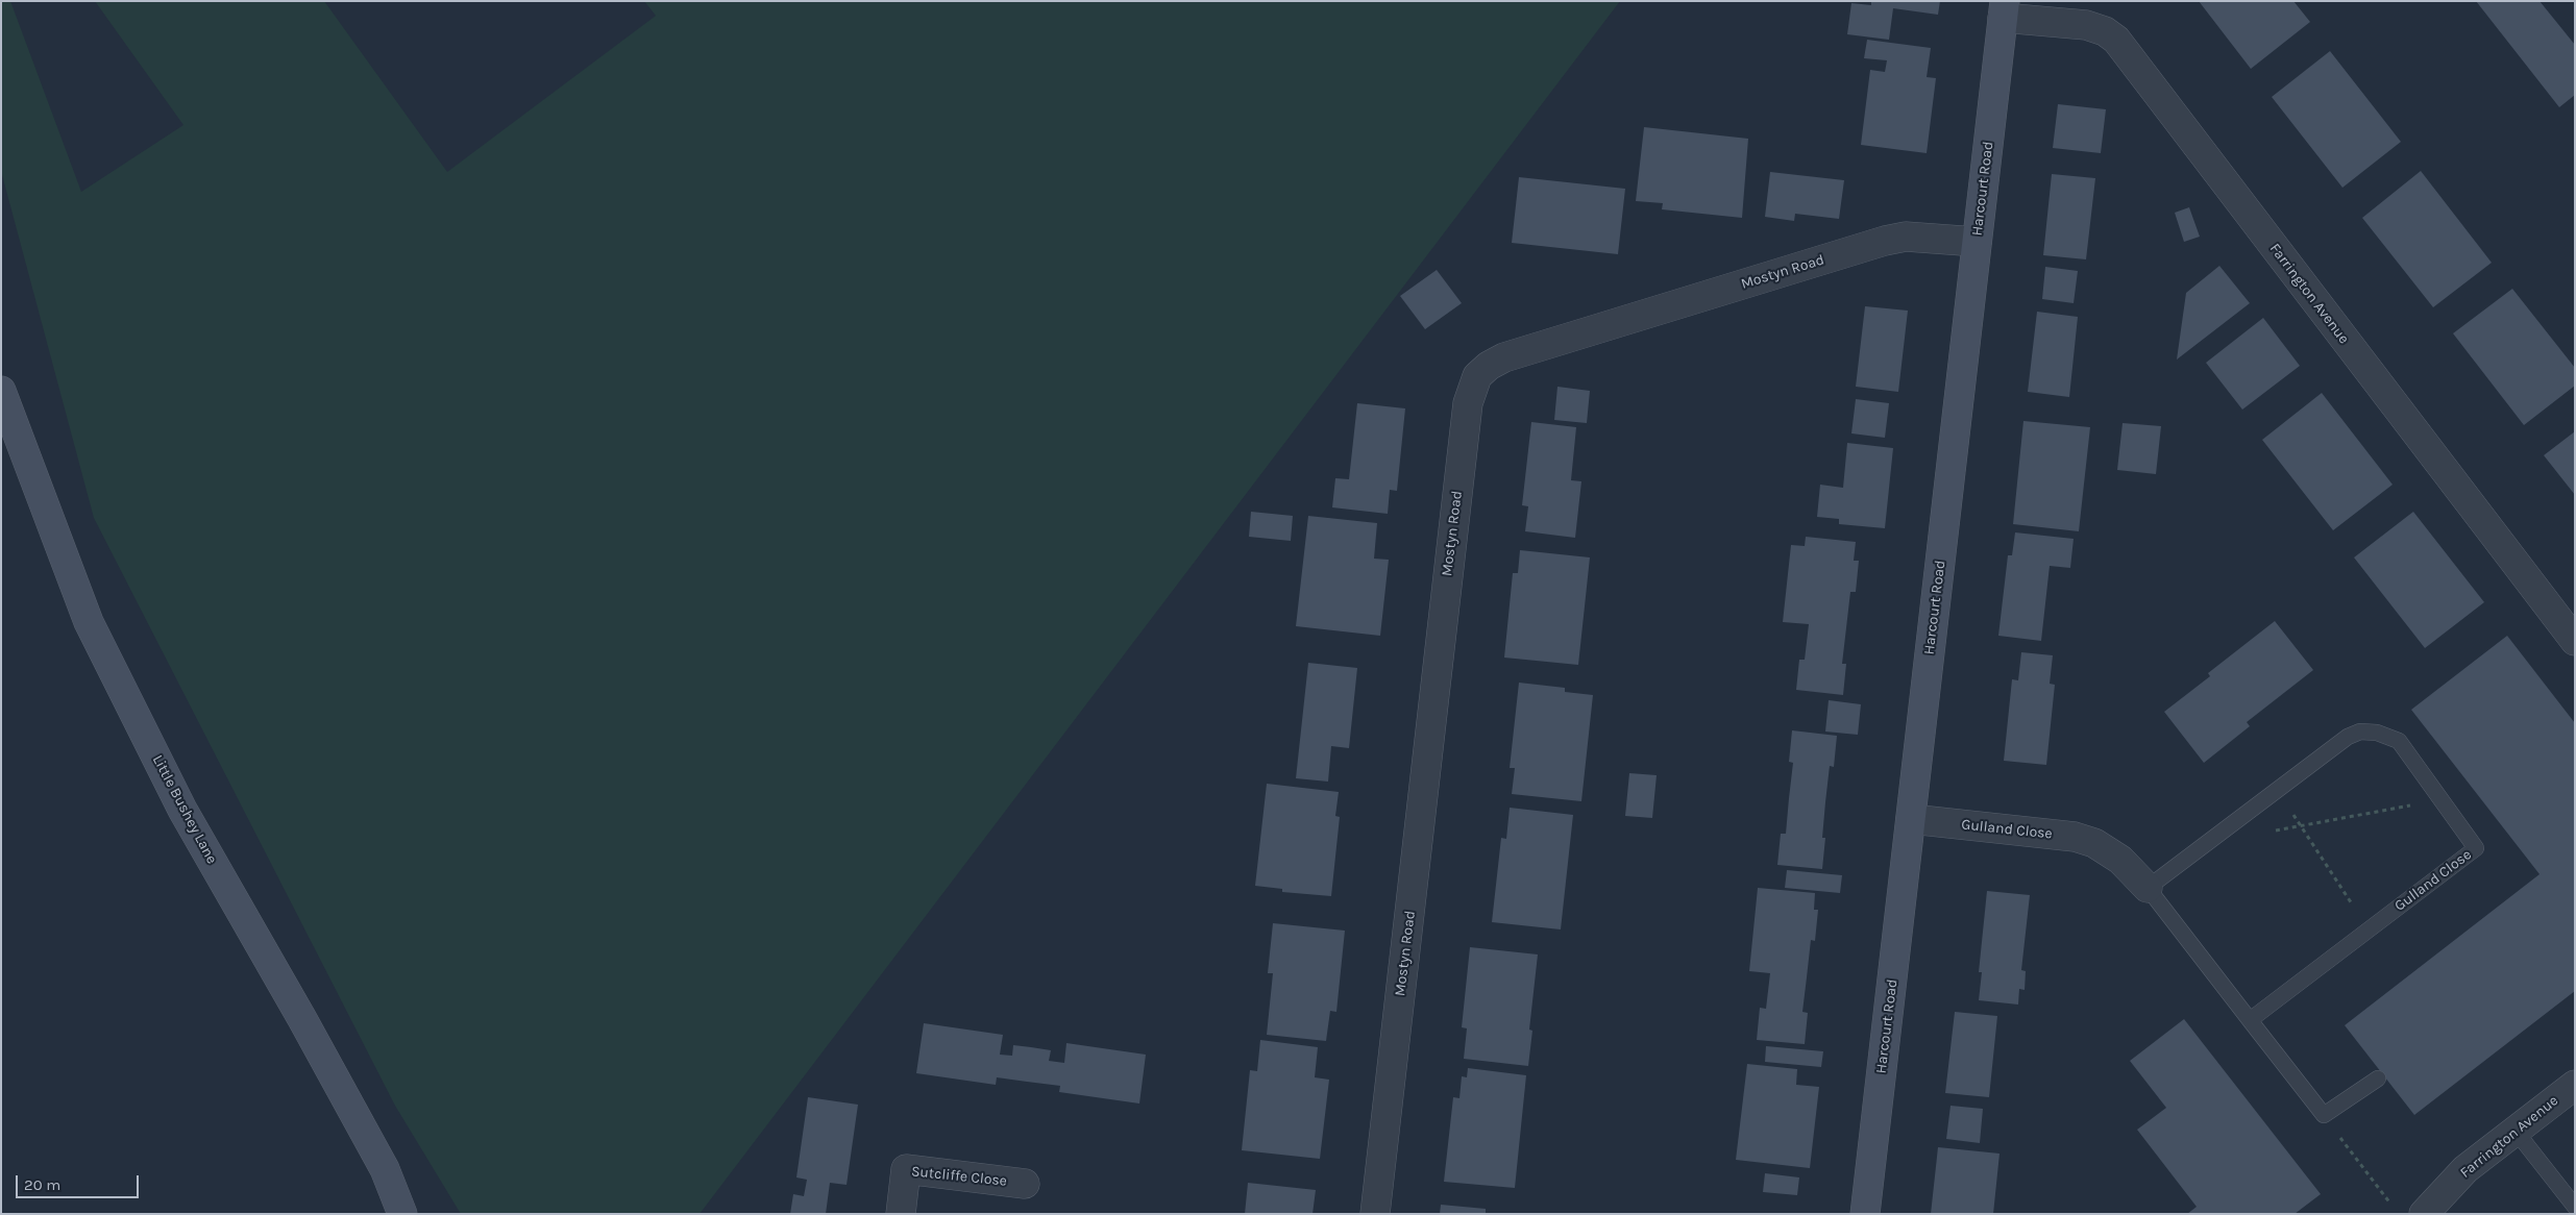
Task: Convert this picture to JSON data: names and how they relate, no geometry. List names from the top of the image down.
{
  "streets": {
    "street": [
      "Harcourt Road",
      "Mostyn Road",
      "Farrington Avenue",
      "Little Bushey Lane",
      "Gulland Close",
      "Sutcliffe Close"
    ]
  },
  "crossings": [
    ["Harcourt Road", "Mostyn Road"],
    ["Harcourt Road", "Farrington Avenue"],
    ["Harcourt Road", "Gulland Close"]
  ],
  "scale_bar": "20 m"
}
